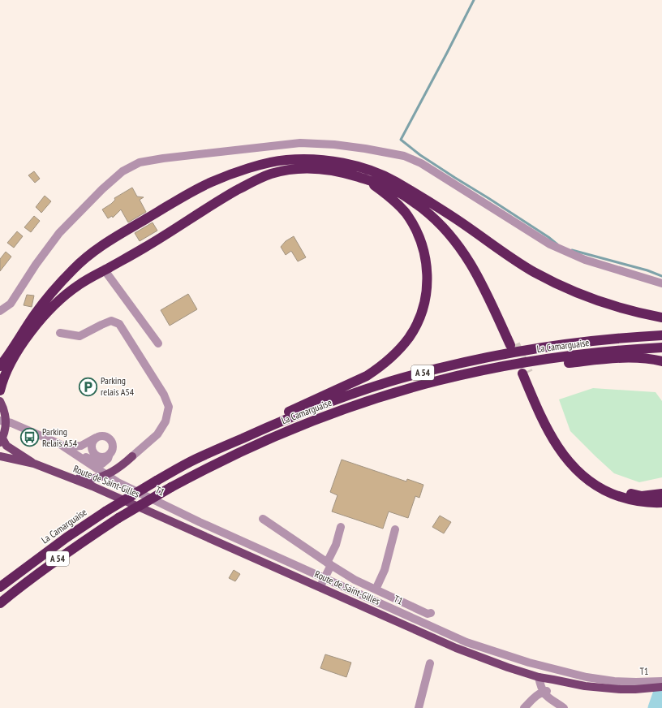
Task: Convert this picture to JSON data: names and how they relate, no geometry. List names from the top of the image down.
{
  "streets": {
    "highway": ["La Camarguaise", "A 54"],
    "main road": ["Route de Saint-Gilles"],
    "street": ["T1"]
  },
  "crossings": [
    ["Route de Saint-Gilles", "T1"]
  ],
  "places": {
    "parking": ["Parking relais A54"],
    "bus stop": ["Parking Relais A54"]
  }
}
